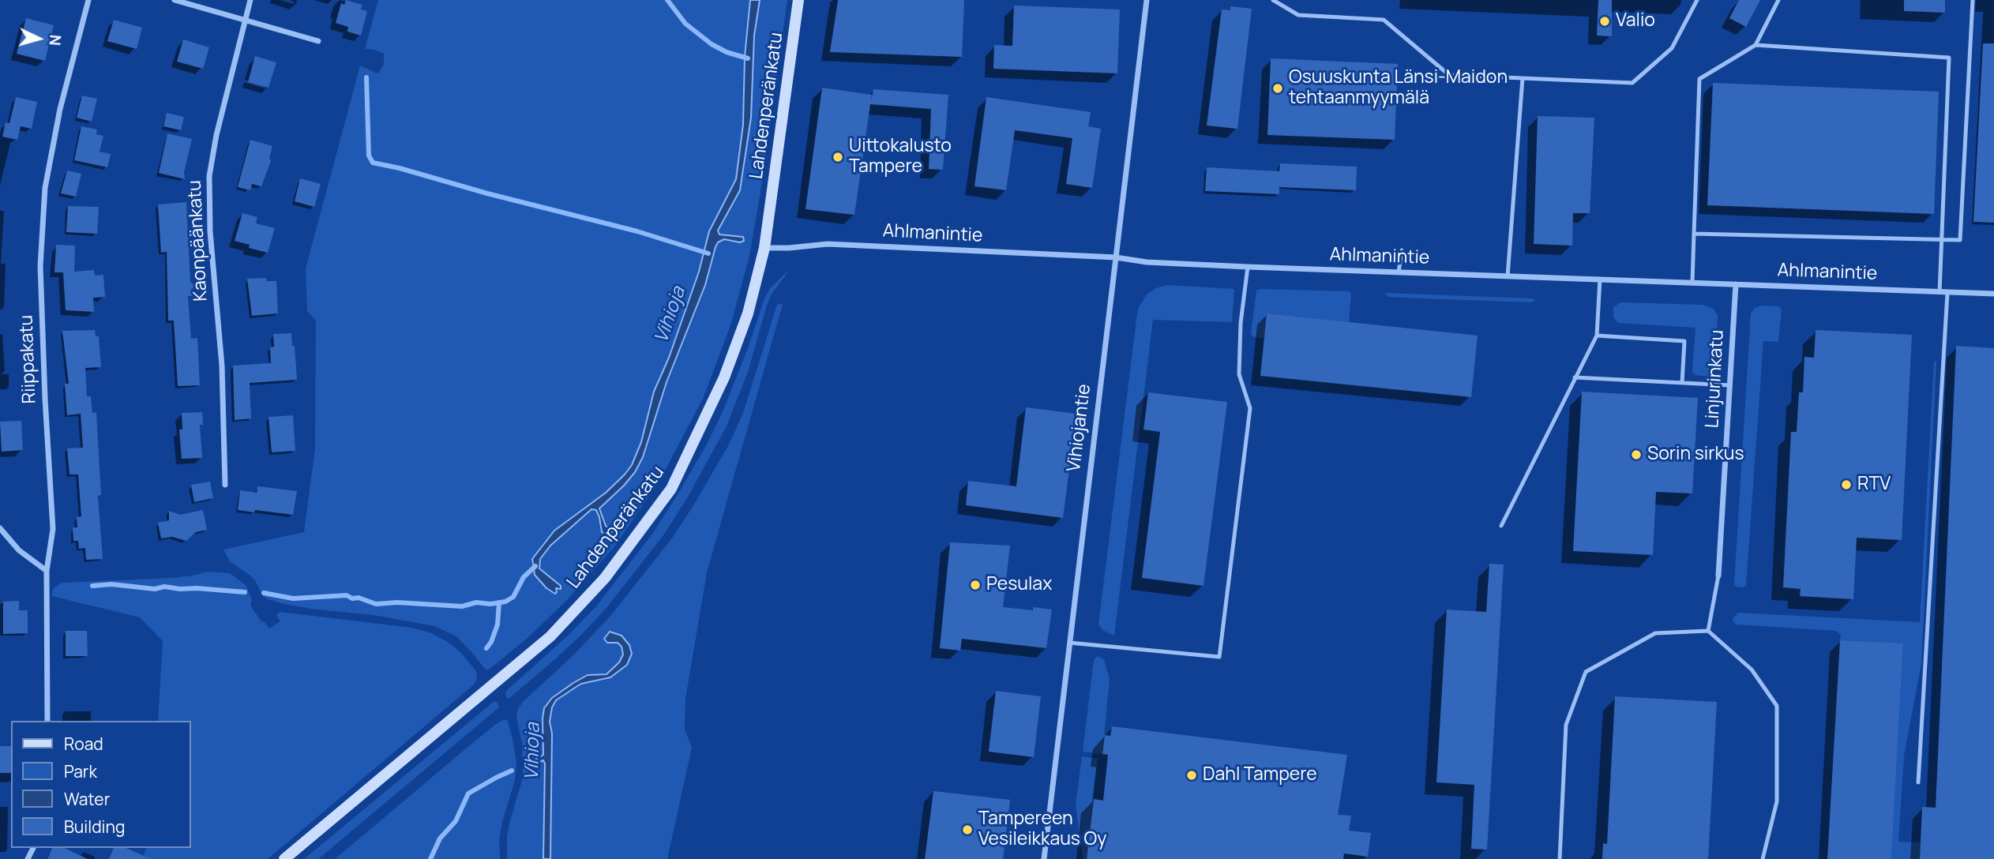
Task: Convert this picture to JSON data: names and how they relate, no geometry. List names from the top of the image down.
{
  "streets": {
    "main road": ["Lahdenperänkatu"],
    "street": [
      "Ahlmanintie",
      "Kaonpäänkatu",
      "Riippakatu",
      "Linjurinkatu",
      "Vihiojantie"
    ]
  },
  "crossings": [
    ["Lahdenperänkatu", "Ahlmanintie"],
    ["Ahlmanintie", "Linjurinkatu"],
    ["Ahlmanintie", "Vihiojantie"]
  ],
  "water": ["Vihioja"],
  "places": [
    "Valio",
    "Osuuskunta Länsi-Maidon tehtaanmyymälä",
    "Uittokalusto Tampere",
    "Sorin sirkus",
    "RTV",
    "Pesulax",
    "Dahl Tampere",
    "Tampereen Vesileikkaus Oy"
  ],
  "legend": [
    "Road",
    "Park",
    "Water",
    "Building"
  ],
  "north": "right"
}
